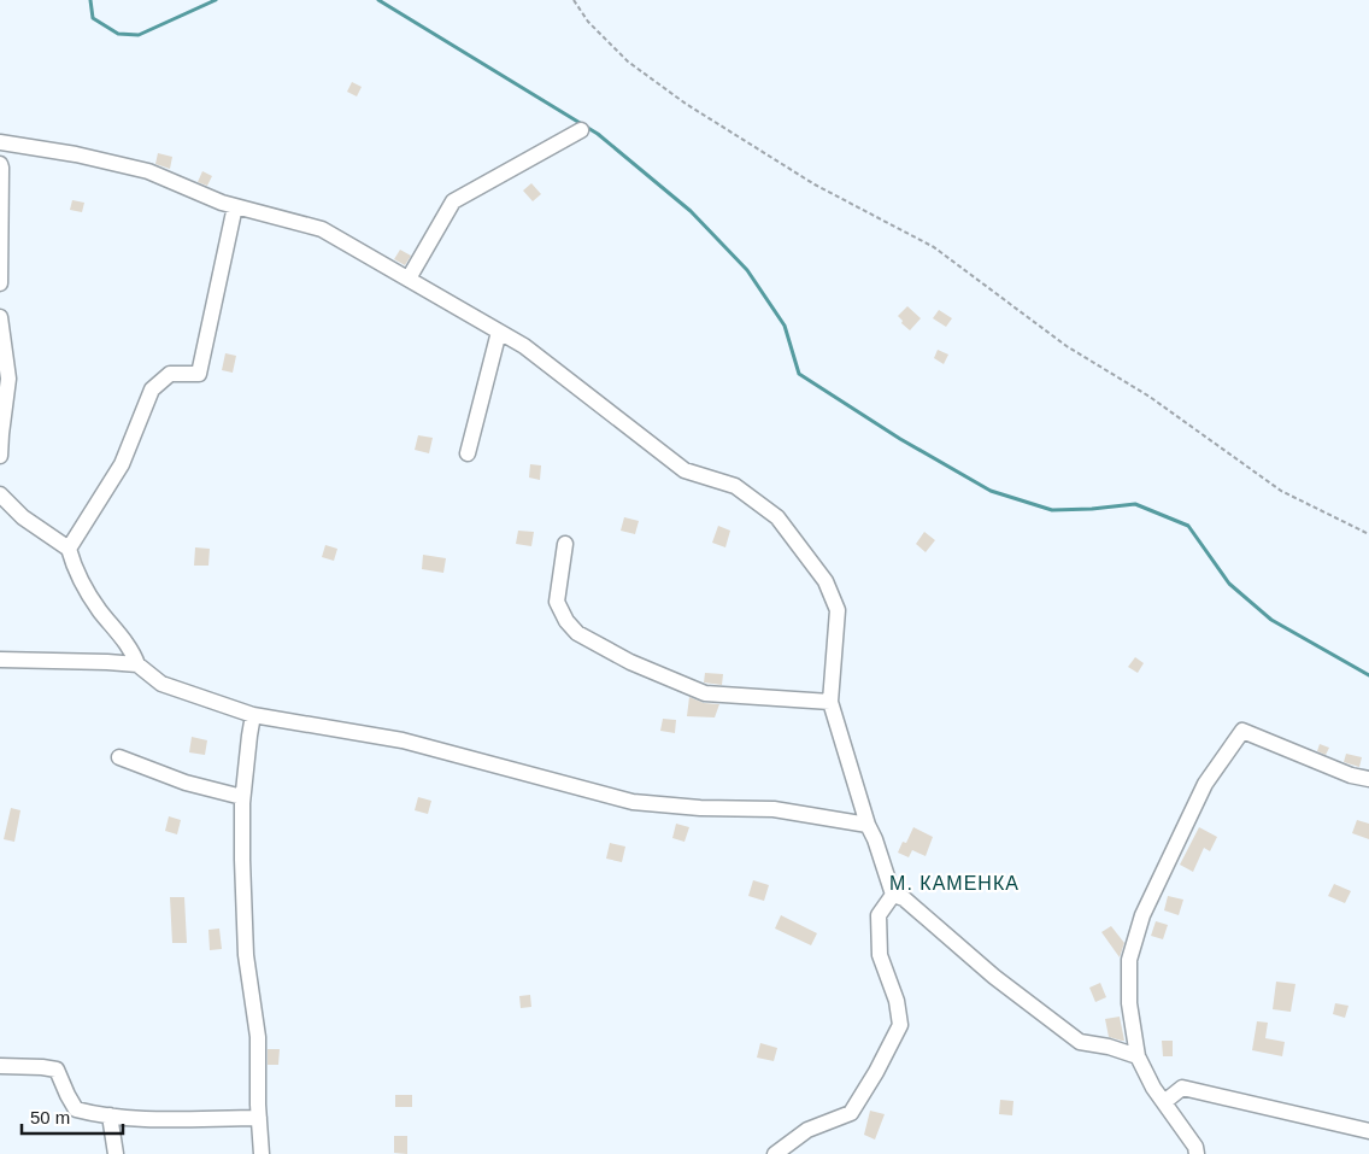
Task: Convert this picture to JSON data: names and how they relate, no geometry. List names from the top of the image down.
{
  "districts": ["М. КАМЕНКА"],
  "scale_bar": "50 m"
}
